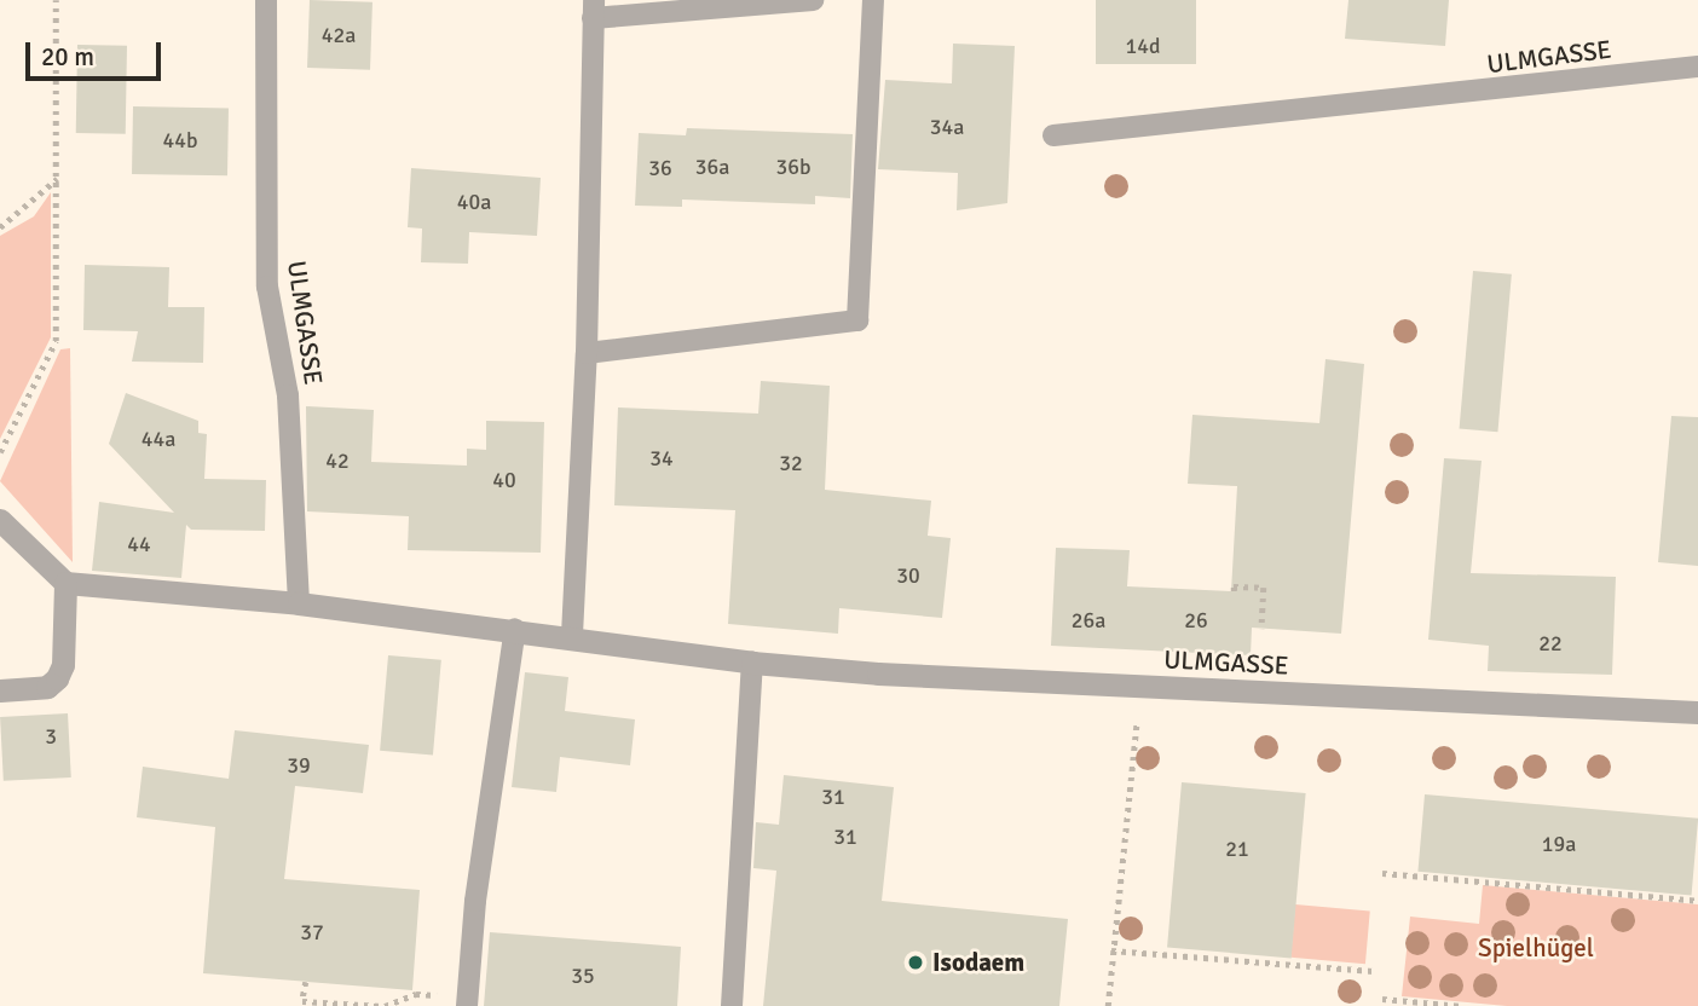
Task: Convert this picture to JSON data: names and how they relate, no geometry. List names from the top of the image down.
{
  "streets": {
    "street": ["ULMGASSE"]
  },
  "parks": ["Spielhügel"],
  "places": ["Isodaem"],
  "house_numbers": [
    "42a",
    "14d",
    "34a",
    "44b",
    "36a",
    "36b",
    "36",
    "40a",
    "44a",
    "34",
    "42",
    "32",
    "40",
    "44",
    "30",
    "26a",
    "26",
    "22",
    "3",
    "39",
    "31",
    "31",
    "19a",
    "21",
    "37",
    "35"
  ],
  "scale_bar": "20 m"
}
